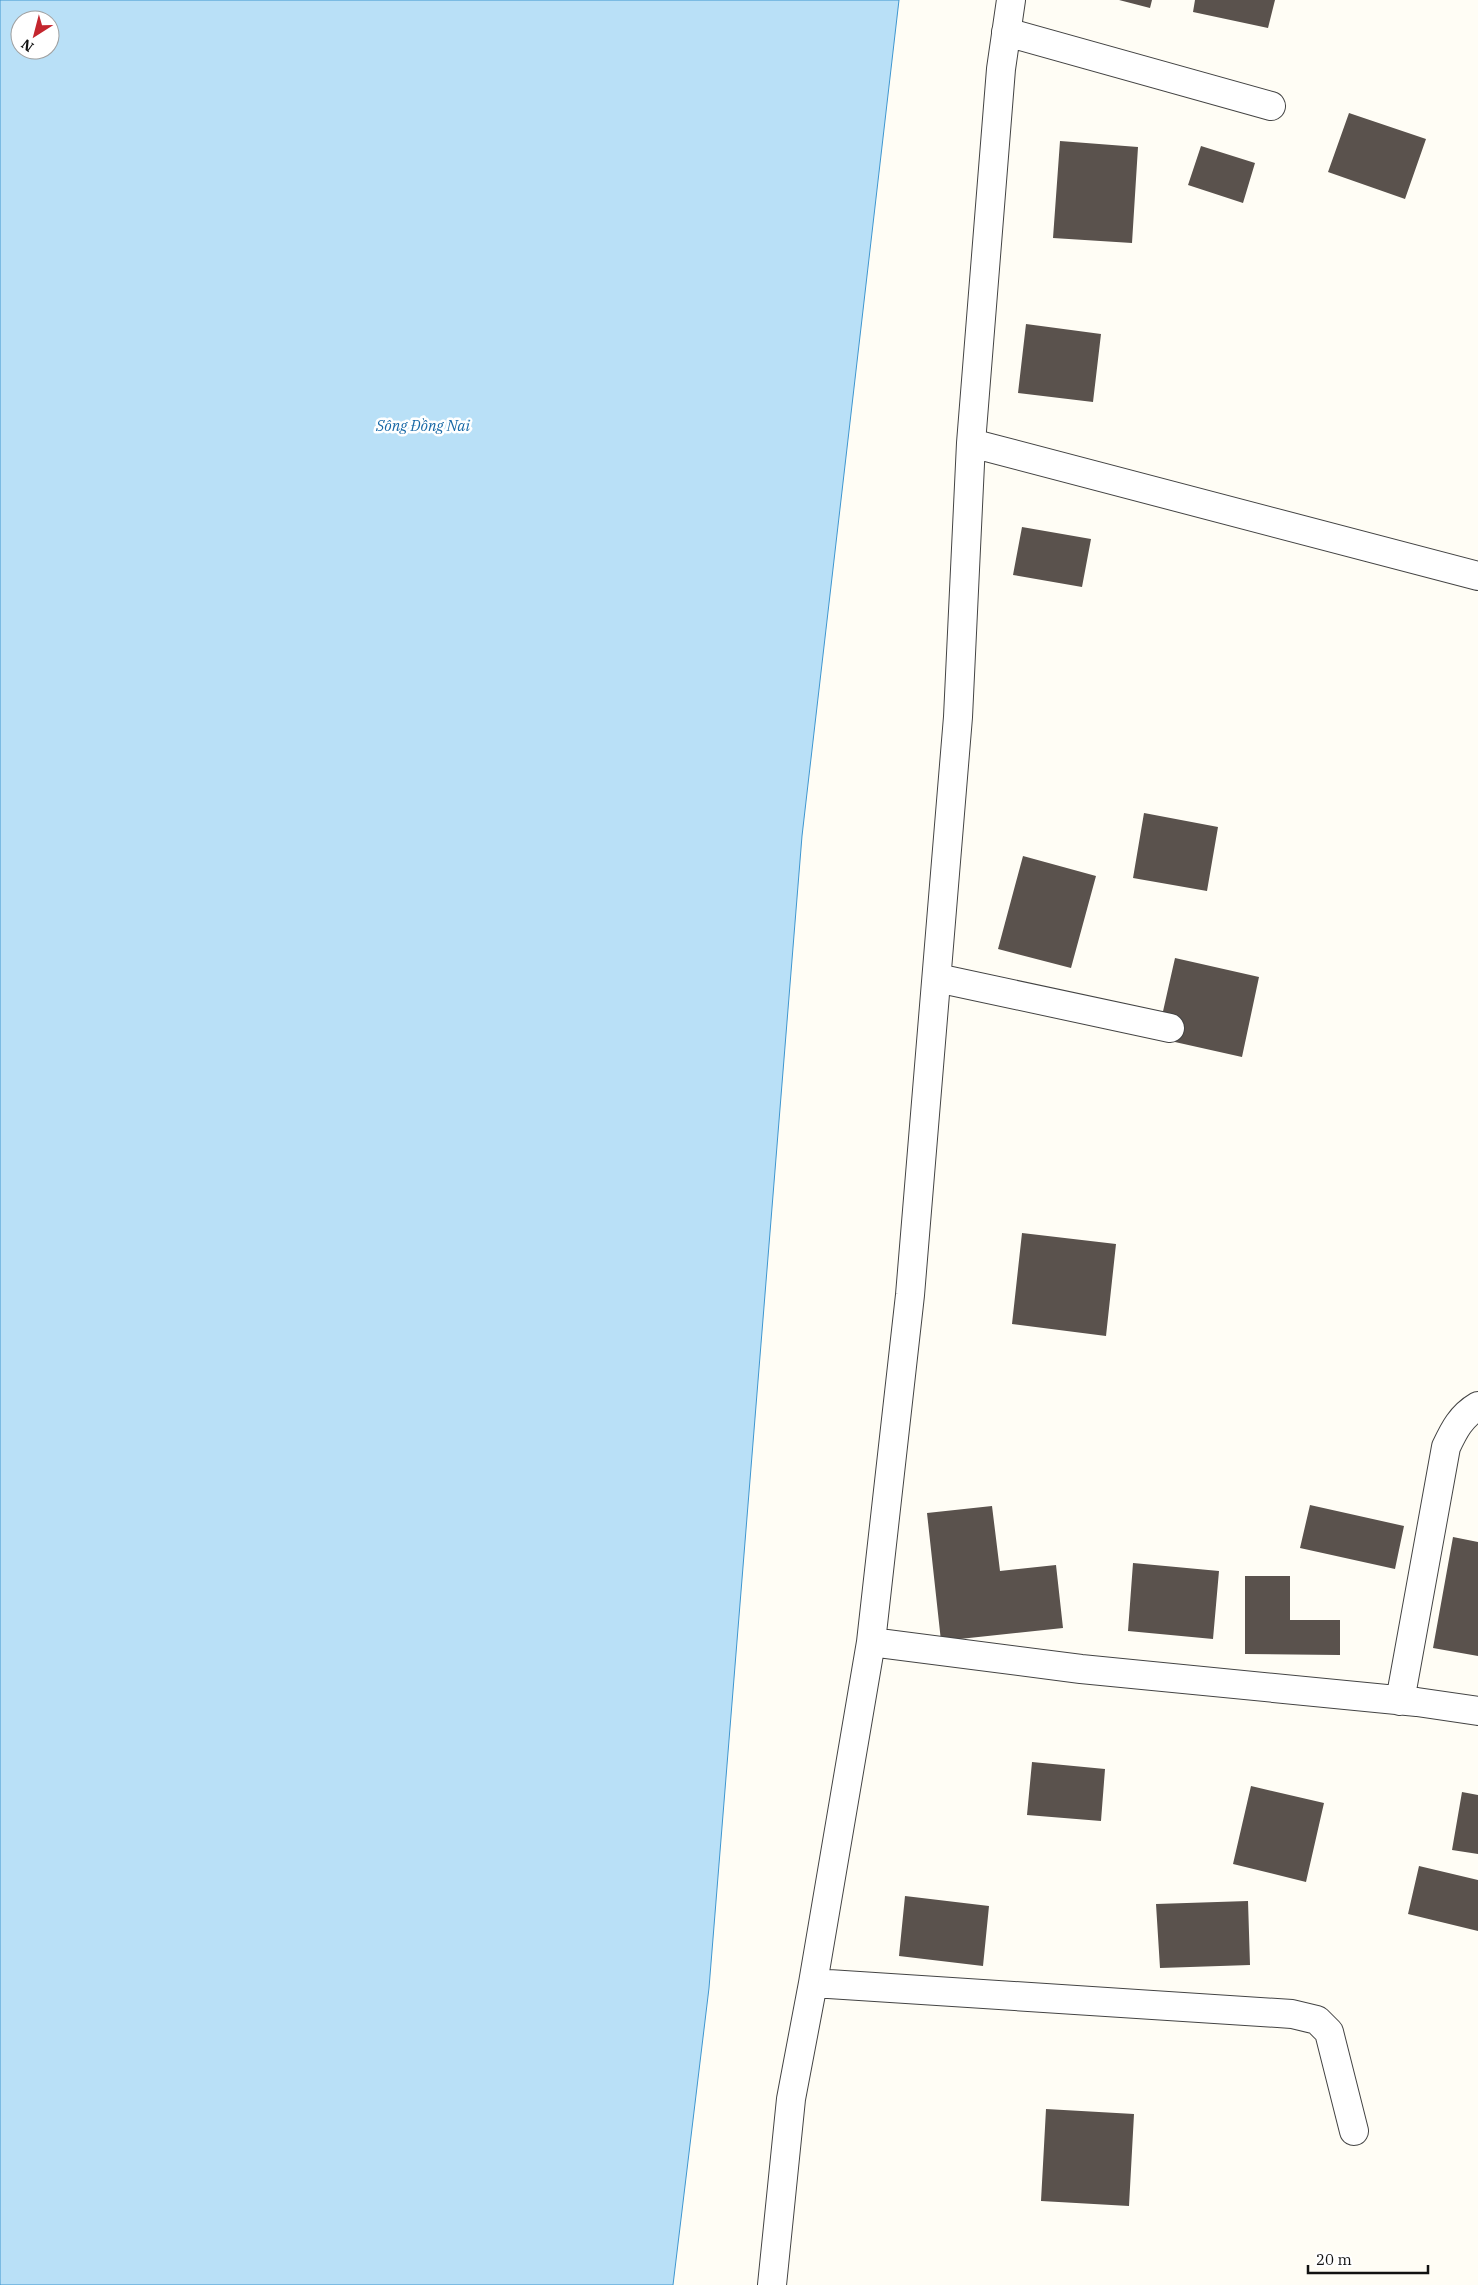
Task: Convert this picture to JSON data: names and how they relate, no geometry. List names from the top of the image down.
{
  "water": ["Sông Đồng Nai"],
  "scale_bar": "20 m",
  "north": "bottom left"
}
